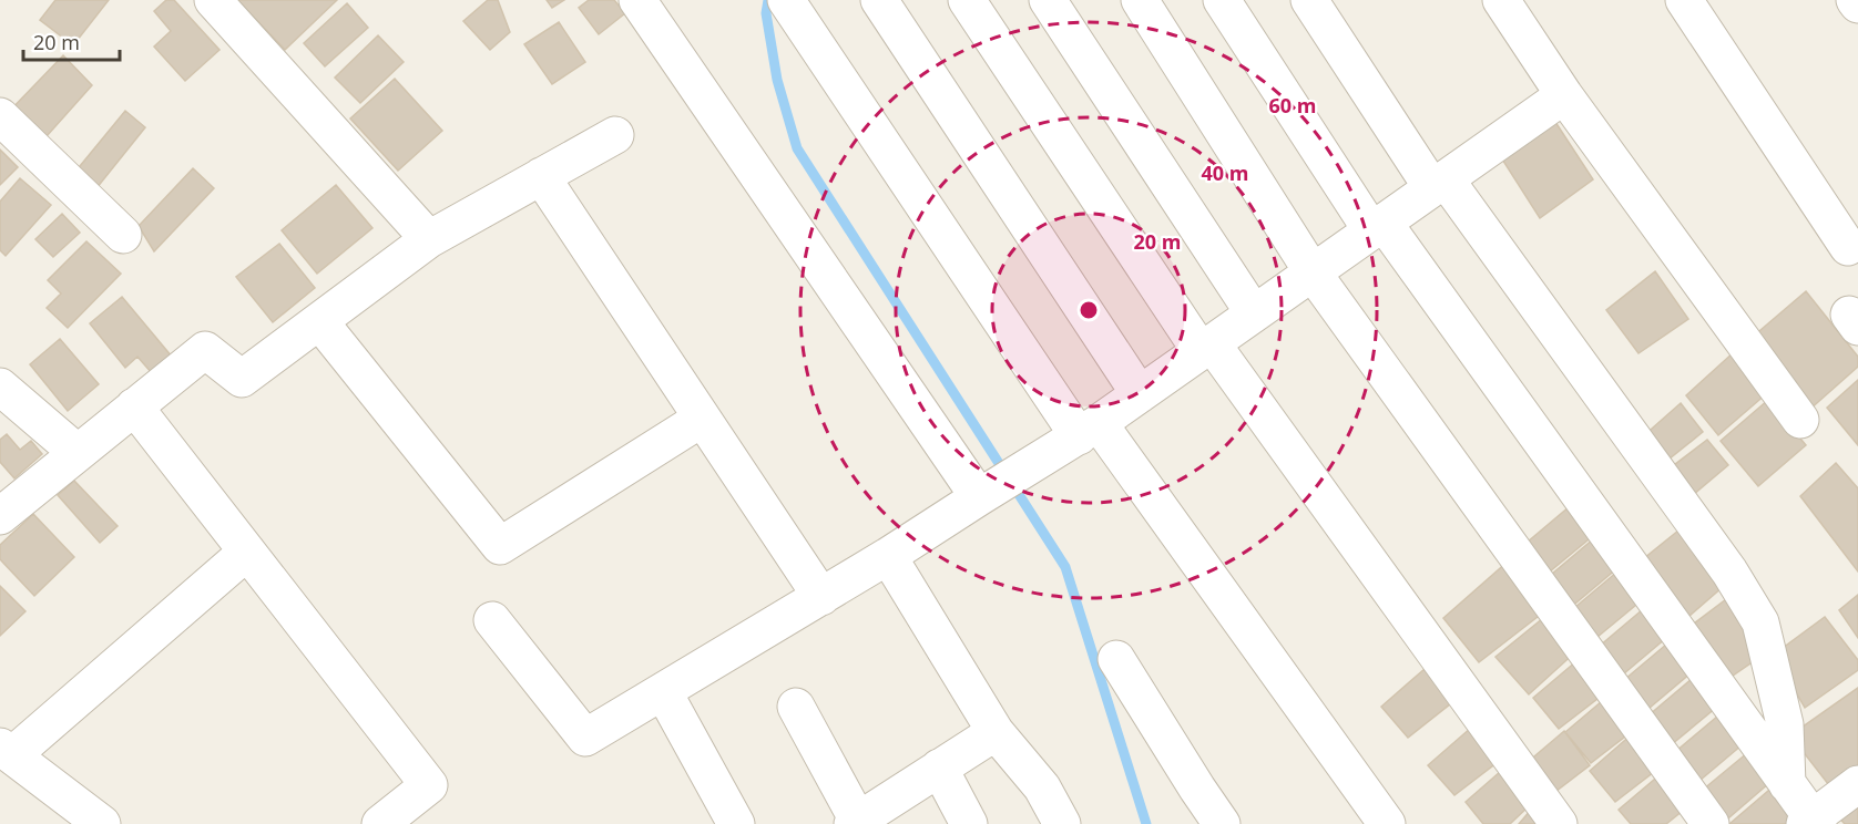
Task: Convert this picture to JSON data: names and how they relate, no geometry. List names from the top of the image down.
{
  "scale_bar": "20 m",
  "rings": ["60 m", "40 m", "20 m"]
}
